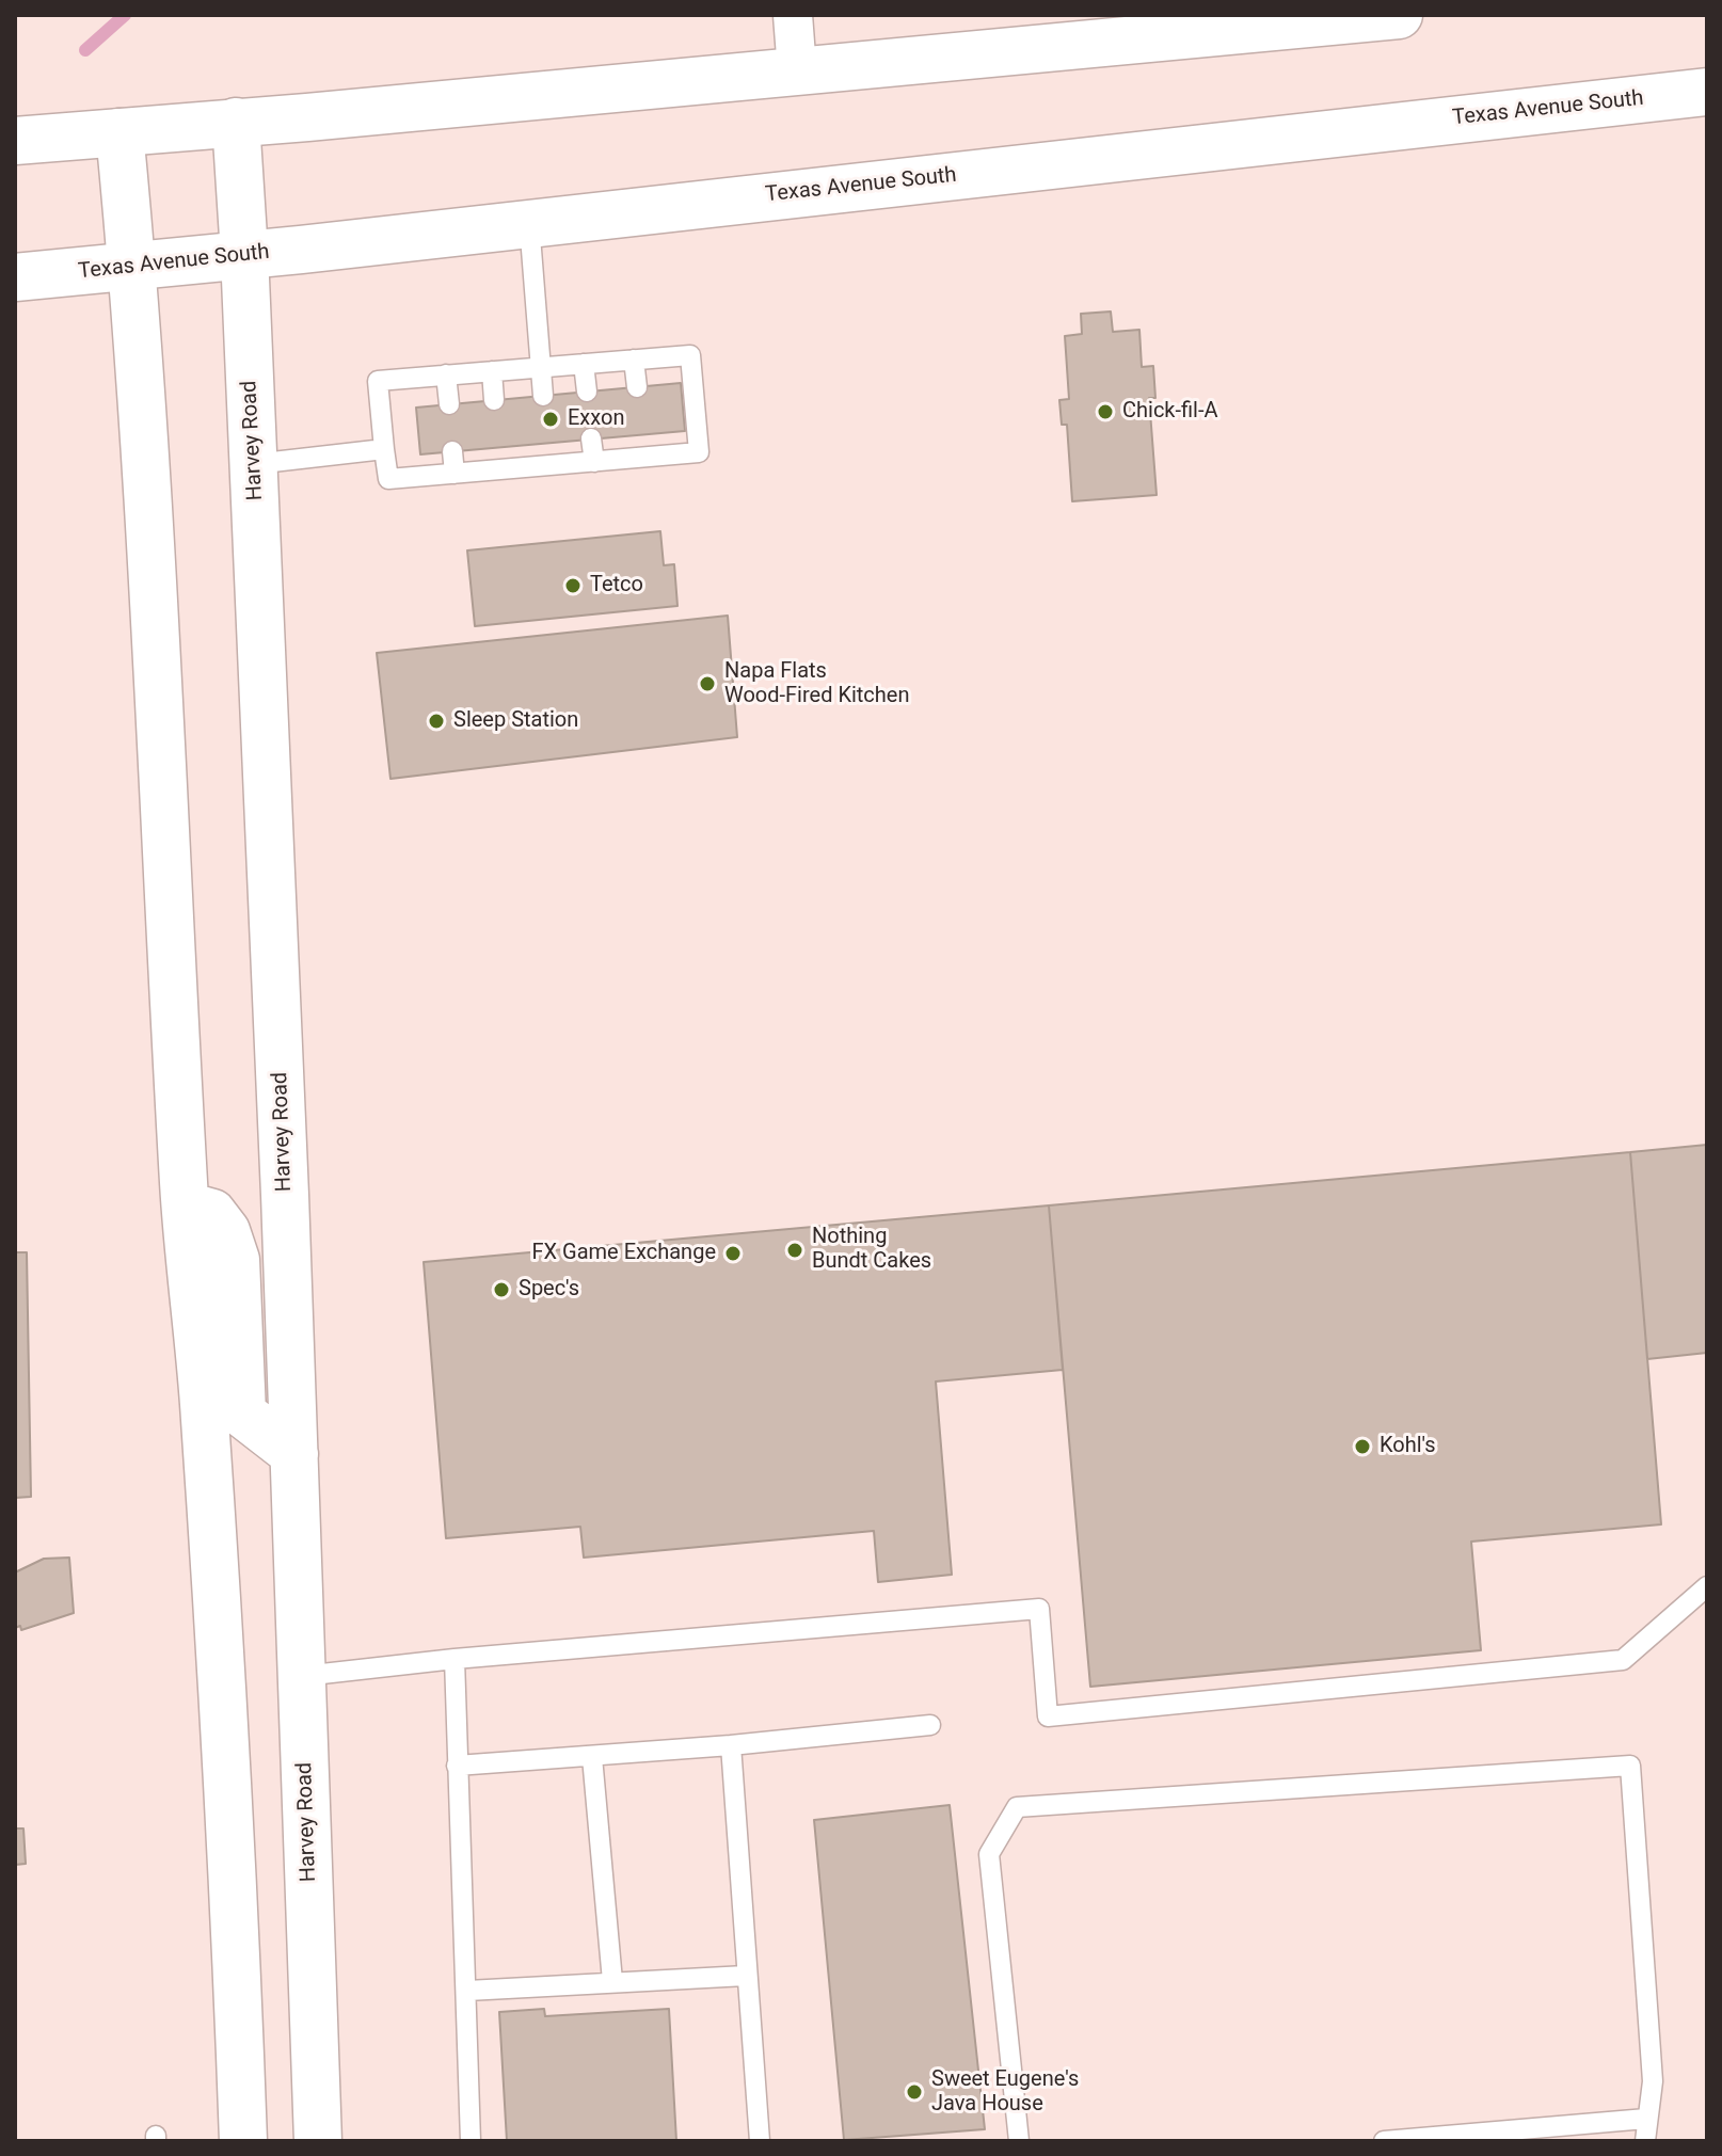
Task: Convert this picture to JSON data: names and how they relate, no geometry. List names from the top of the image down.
{
  "streets": {
    "main road": ["Texas Avenue South", "Harvey Road"]
  },
  "crossings": [
    ["Texas Avenue South", "Harvey Road"]
  ],
  "places": [
    "Chick-fil-A",
    "Exxon",
    "Tetco",
    "Napa Flats Wood-Fired Kitchen",
    "Sleep Station",
    "Nothing Bundt Cakes",
    "FX Game Exchange",
    "Spec's",
    "Kohl's",
    "Sweet Eugene's Java House"
  ]
}
